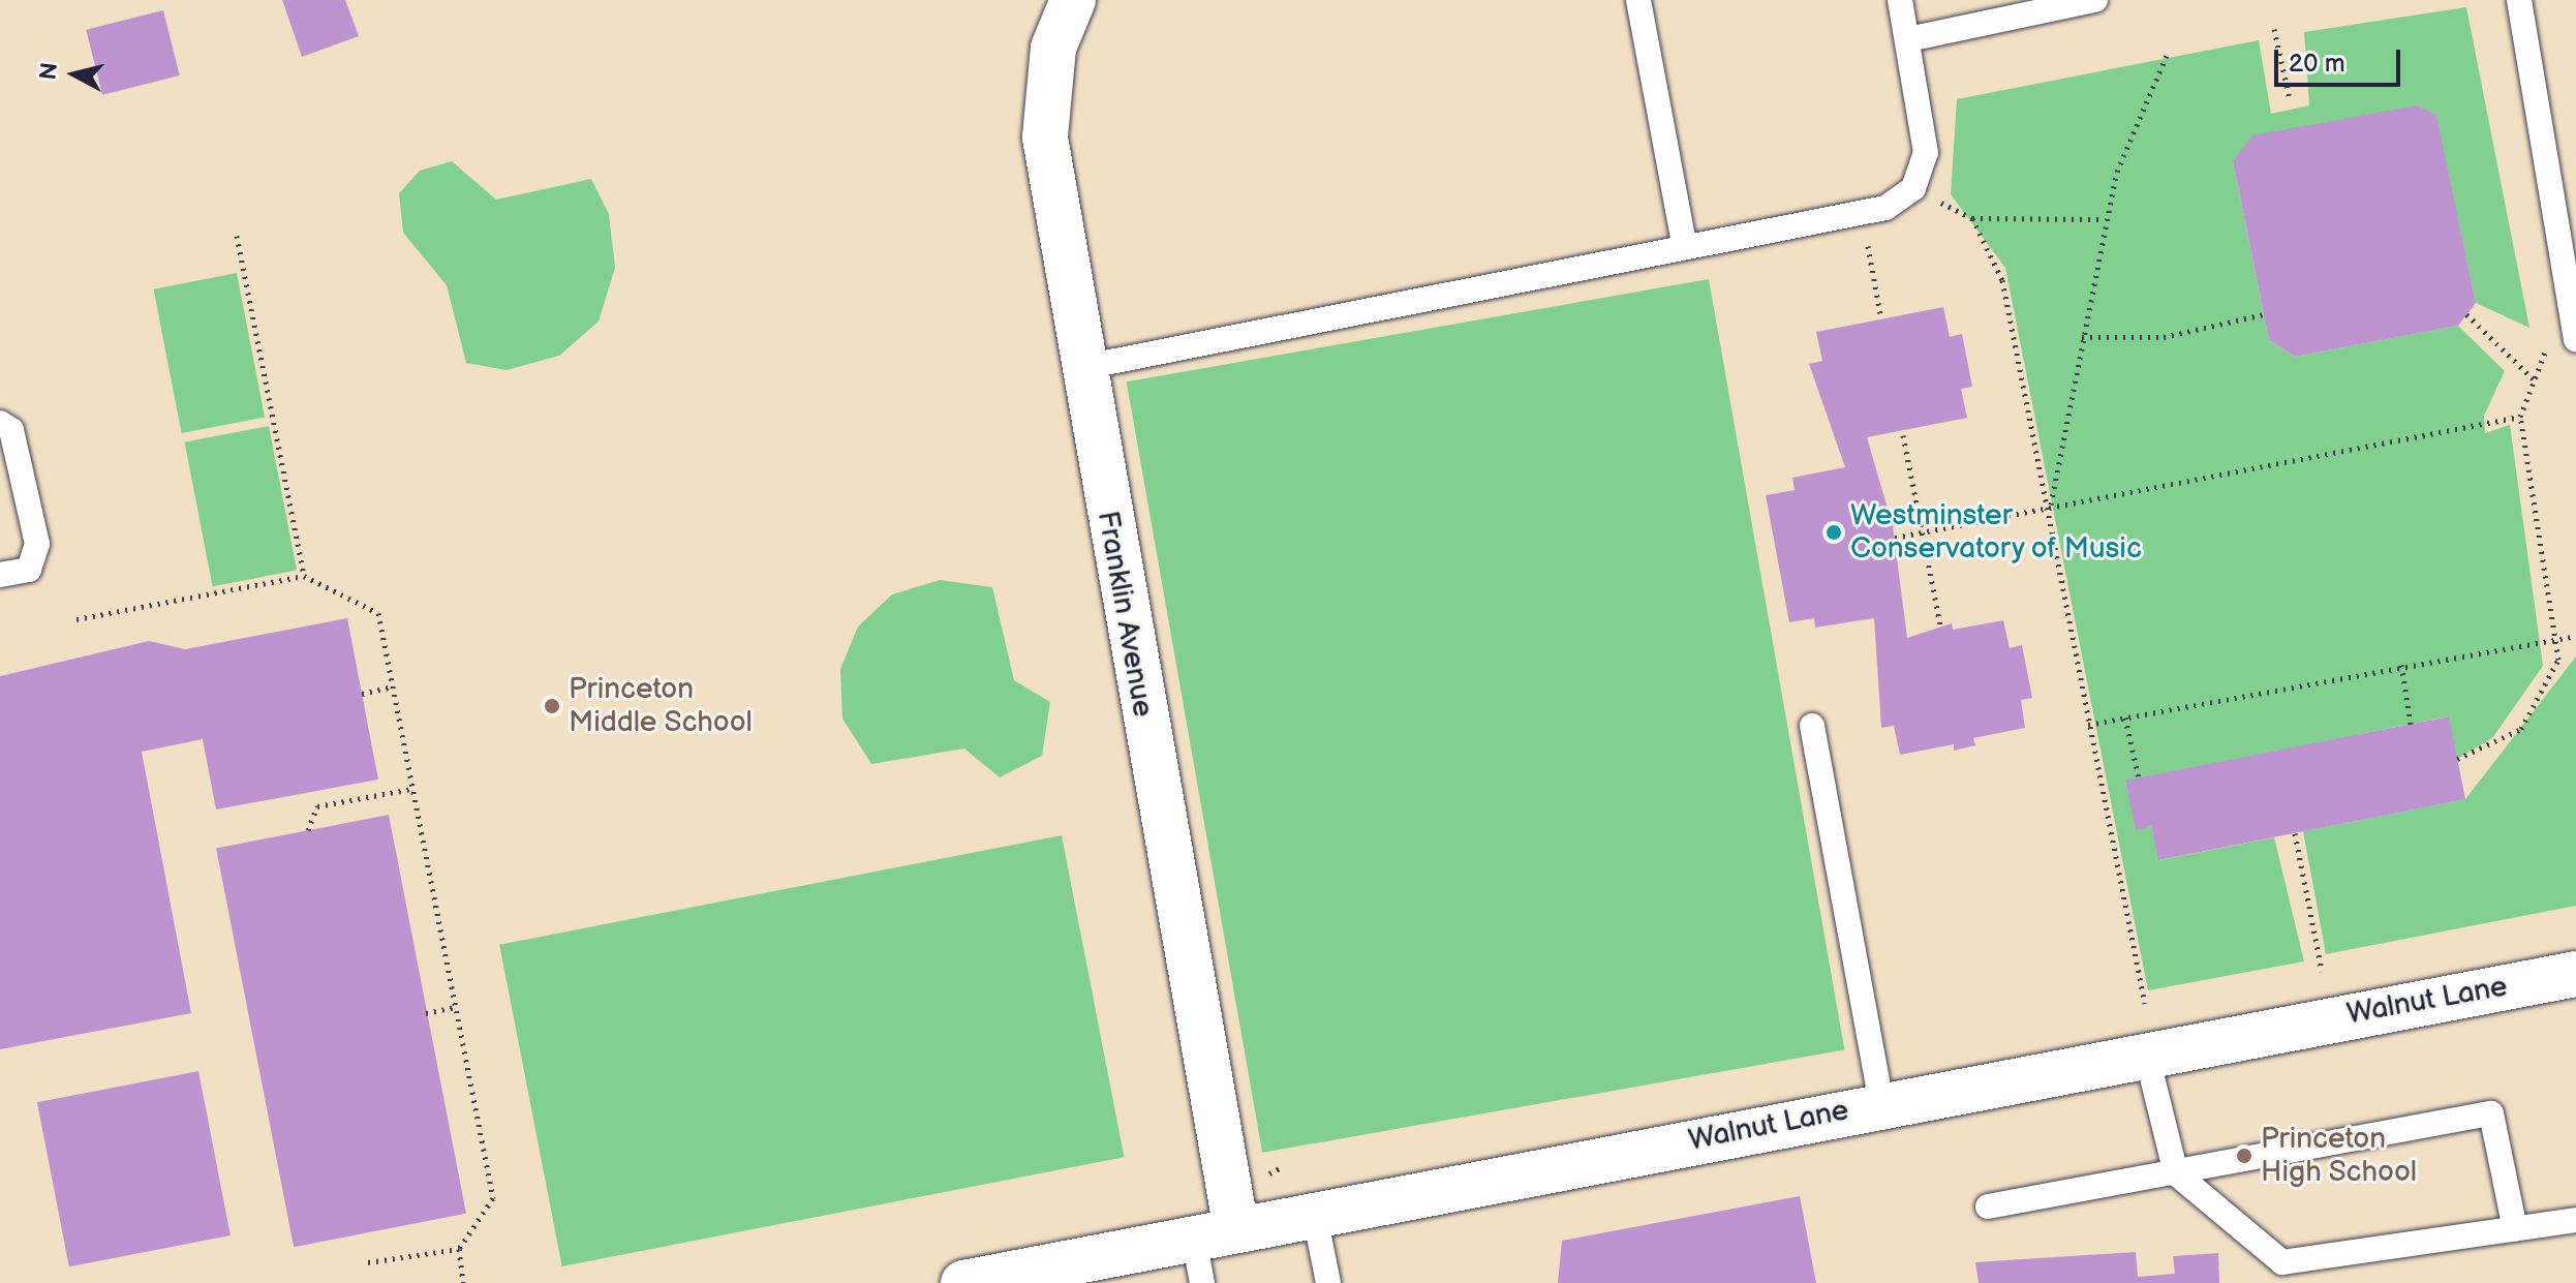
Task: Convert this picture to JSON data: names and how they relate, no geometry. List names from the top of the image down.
{
  "streets": {
    "street": ["Franklin Avenue", "Walnut Lane"]
  },
  "crossings": [
    ["Franklin Avenue", "Walnut Lane"]
  ],
  "places": ["Westminster Conservatory of Music", "Princeton Middle School", "Princeton High School"],
  "scale_bar": "20 m",
  "north": "left"
}
